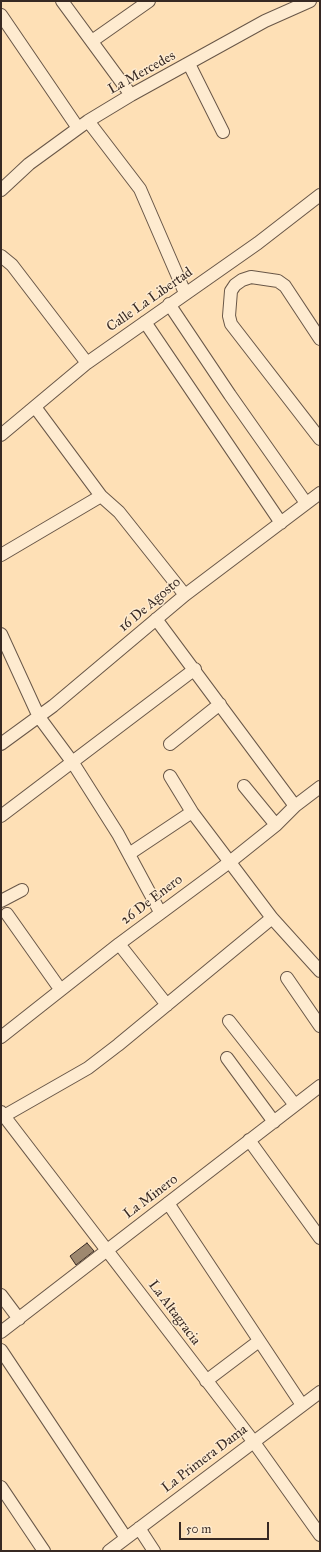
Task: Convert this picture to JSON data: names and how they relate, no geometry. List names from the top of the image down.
{
  "streets": {
    "street": [
      "La Mercedes",
      "Calle La Libertad",
      "16 De Agosto",
      "26 De Enero",
      "La Minero",
      "La Altagracia",
      "La Primera Dama"
    ]
  },
  "crossings": [
    ["La Minero", "La Altagracia"],
    ["La Altagracia", "La Primera Dama"]
  ],
  "scale_bar": "50 m"
}
